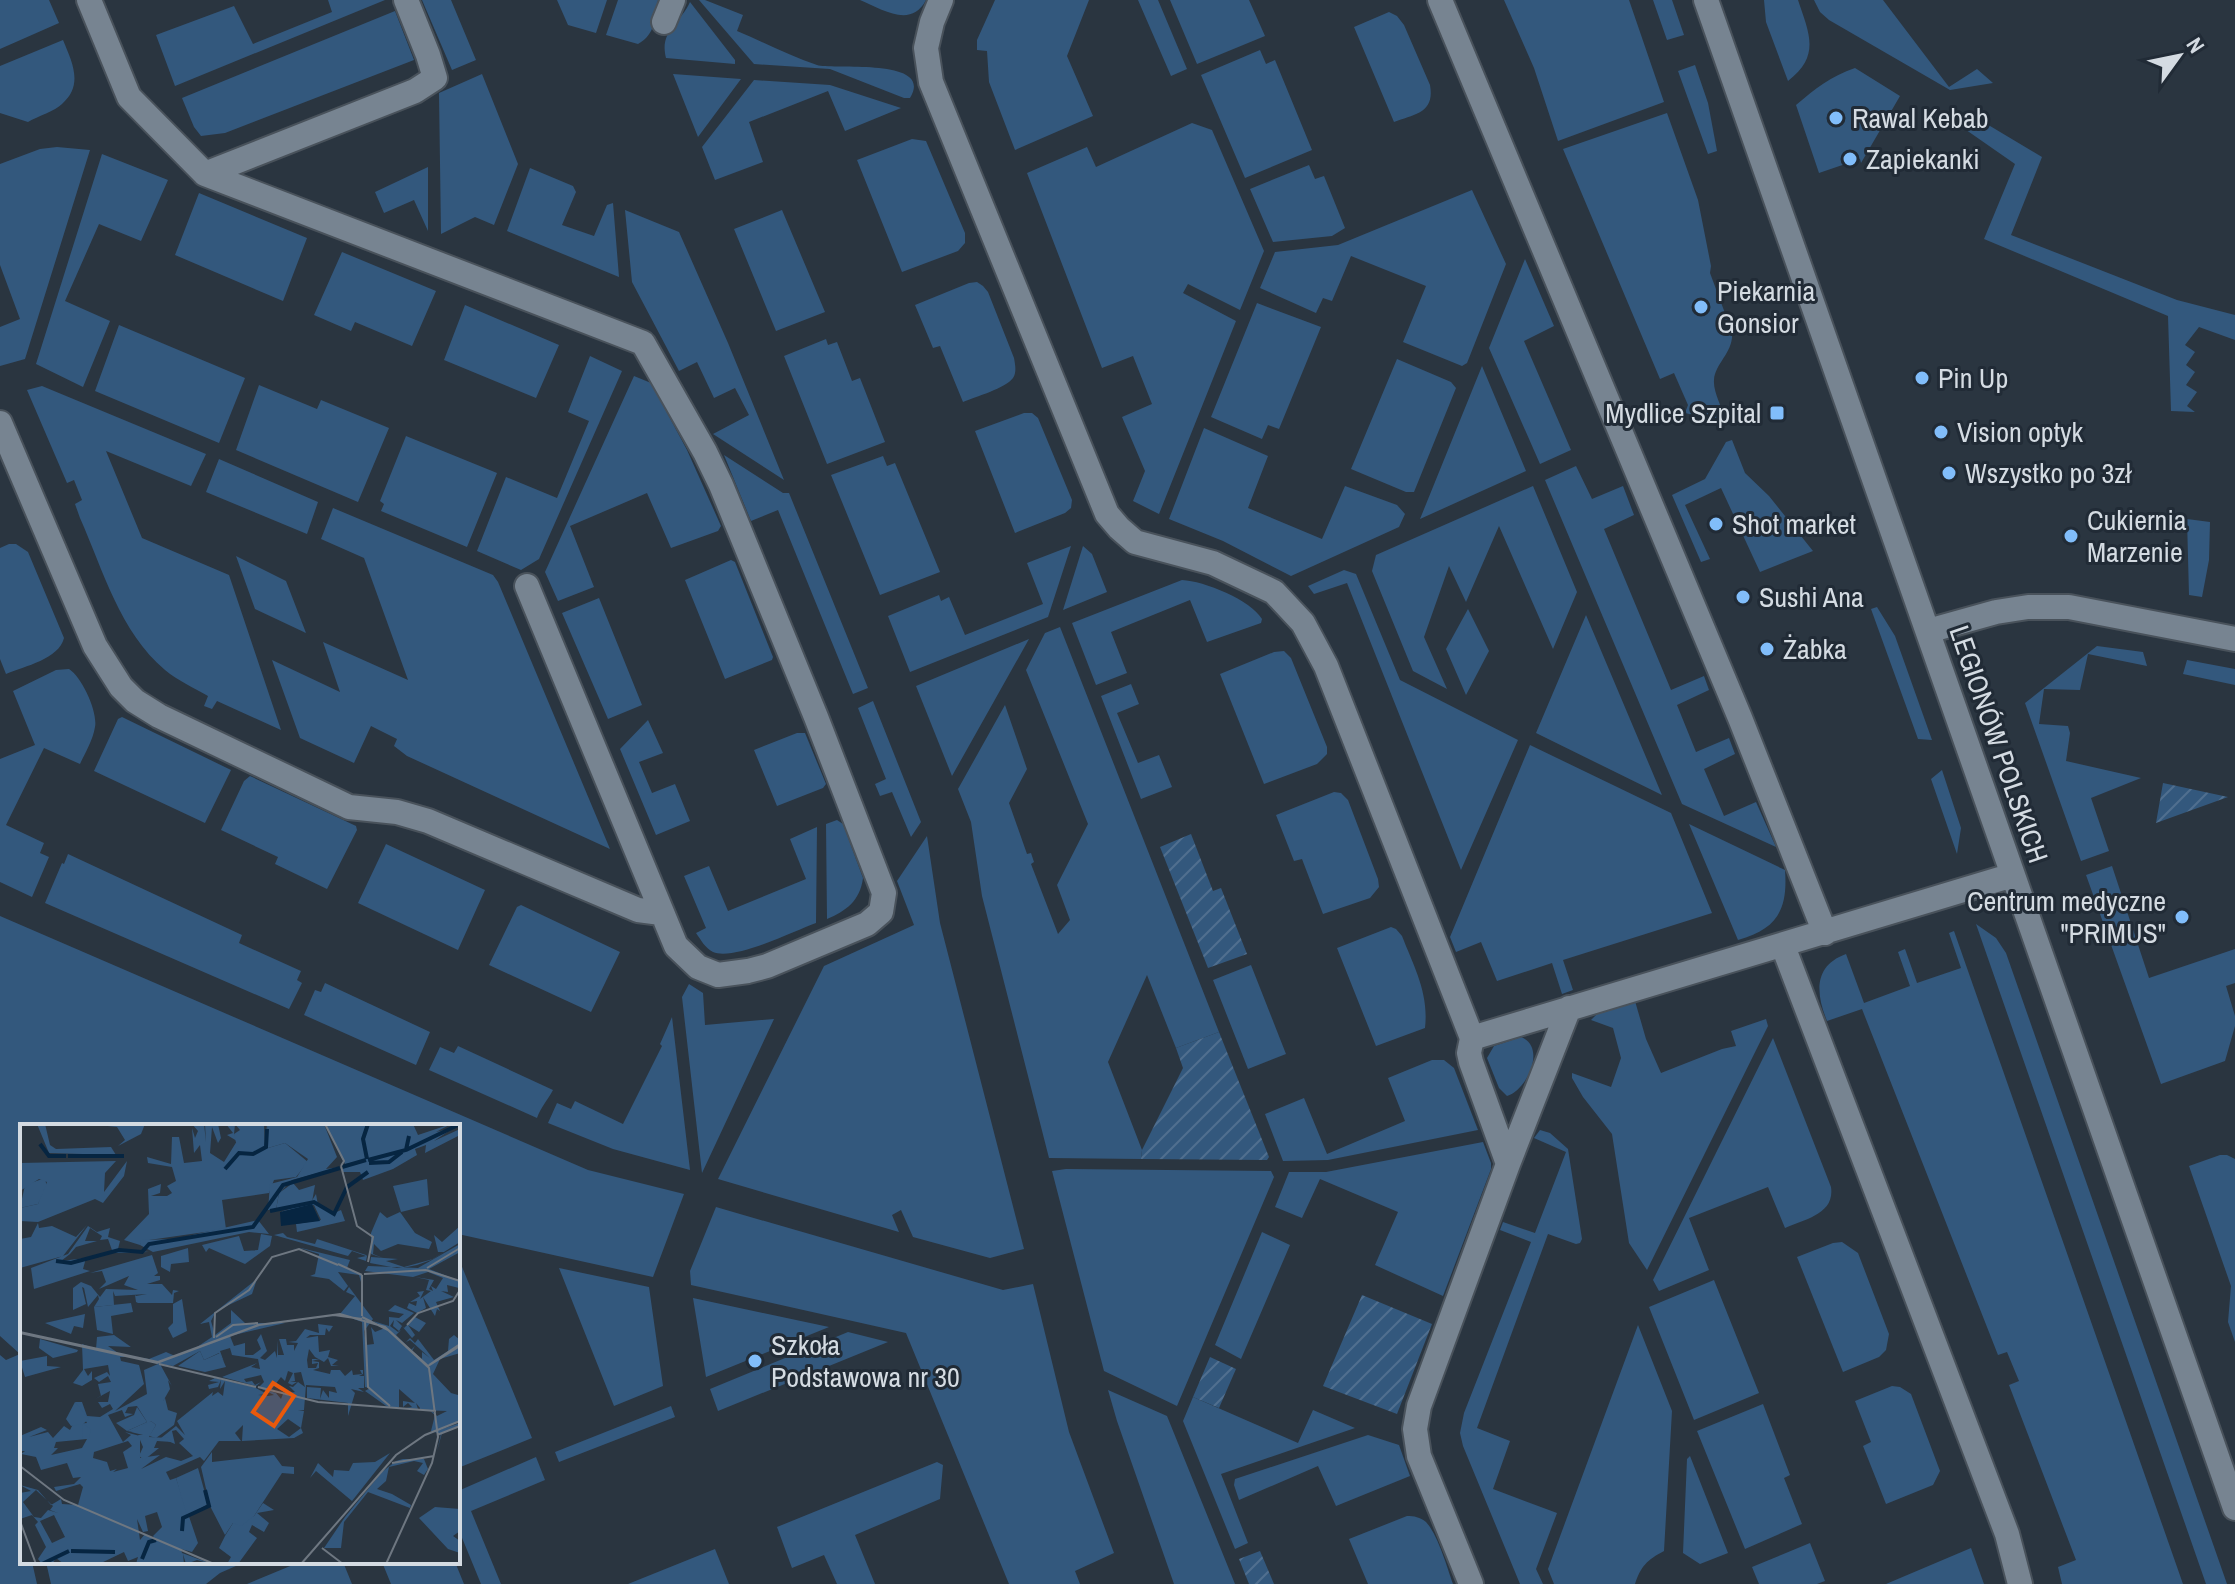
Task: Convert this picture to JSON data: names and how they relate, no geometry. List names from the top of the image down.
{
  "streets": {
    "street": ["LEGIONÓW POLSKICH"]
  },
  "places": {
    "other": [
      "Rawal Kebab",
      "Zapiekanki",
      "Piekarnia Gonsior",
      "Pin Up",
      "Vision optyk",
      "Wszystko po 3zł",
      "Shot market",
      "Cukiernia Marzenie",
      "Sushi Ana",
      "Żabka",
      "Centrum medyczne \"PRIMUS\"",
      "Szkoła Podstawowa nr 30"
    ],
    "transit": ["Mydlice Szpital"]
  },
  "north": "top right"
}
